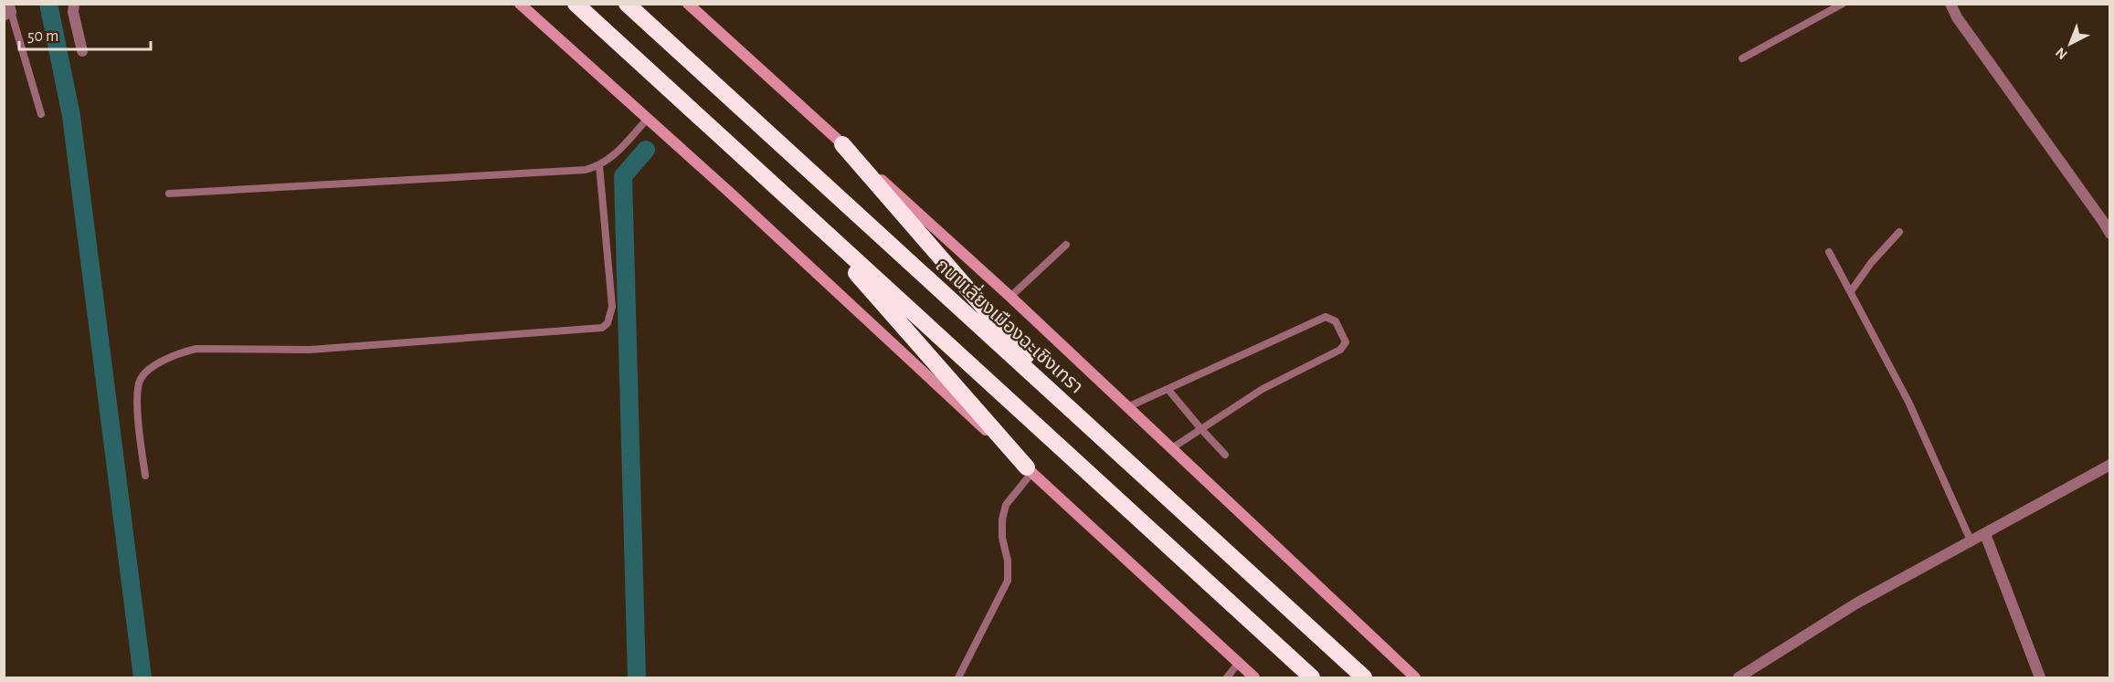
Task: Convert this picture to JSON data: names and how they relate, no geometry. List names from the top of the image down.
{
  "streets": {
    "highway": ["ถนนเลี่ยงเมืองฉะเชิงเทรา"]
  },
  "scale_bar": "50 m",
  "north": "bottom left"
}
